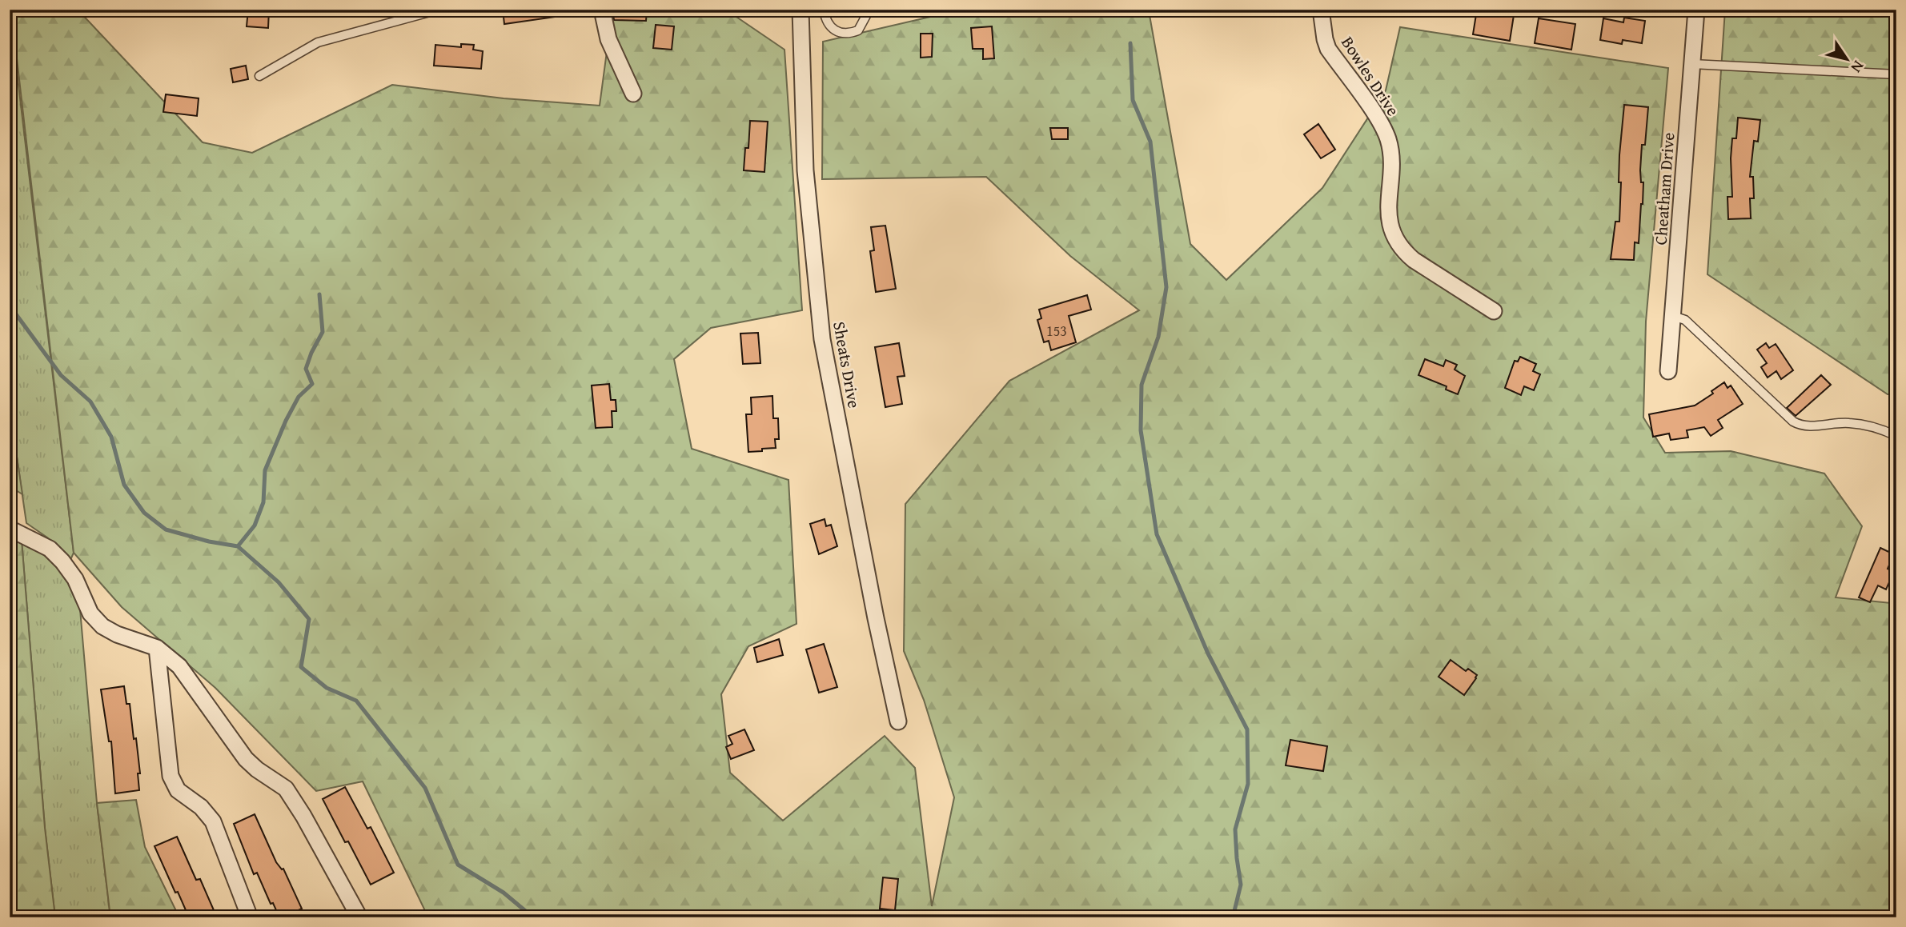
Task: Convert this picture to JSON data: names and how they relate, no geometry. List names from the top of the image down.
{
  "streets": {
    "street": ["Bowles Drive", "Cheatham Drive", "Sheats Drive"]
  },
  "house_numbers": ["153"],
  "north": "bottom right"
}
